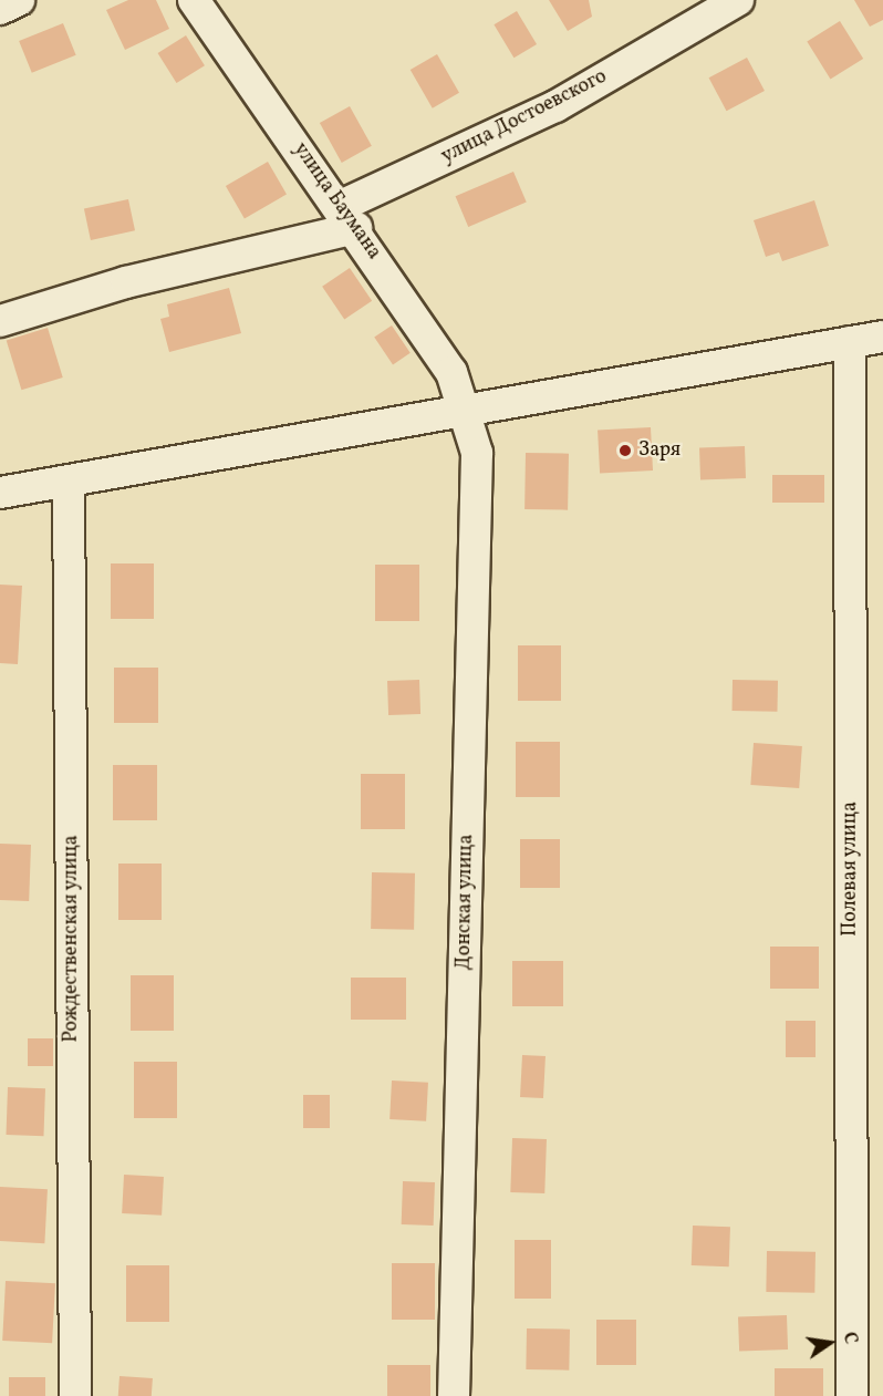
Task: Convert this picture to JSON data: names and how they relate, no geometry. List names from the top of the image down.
{
  "streets": {
    "street": [
      "улица Достоевского",
      "улица Баумана",
      "Полевая улица",
      "Донская улица",
      "Рождественская улица"
    ]
  },
  "crossings": [
    ["улица Достоевского", "улица Баумана"],
    ["улица Баумана", "Донская улица"]
  ],
  "places": ["Заря"],
  "north": "right"
}
